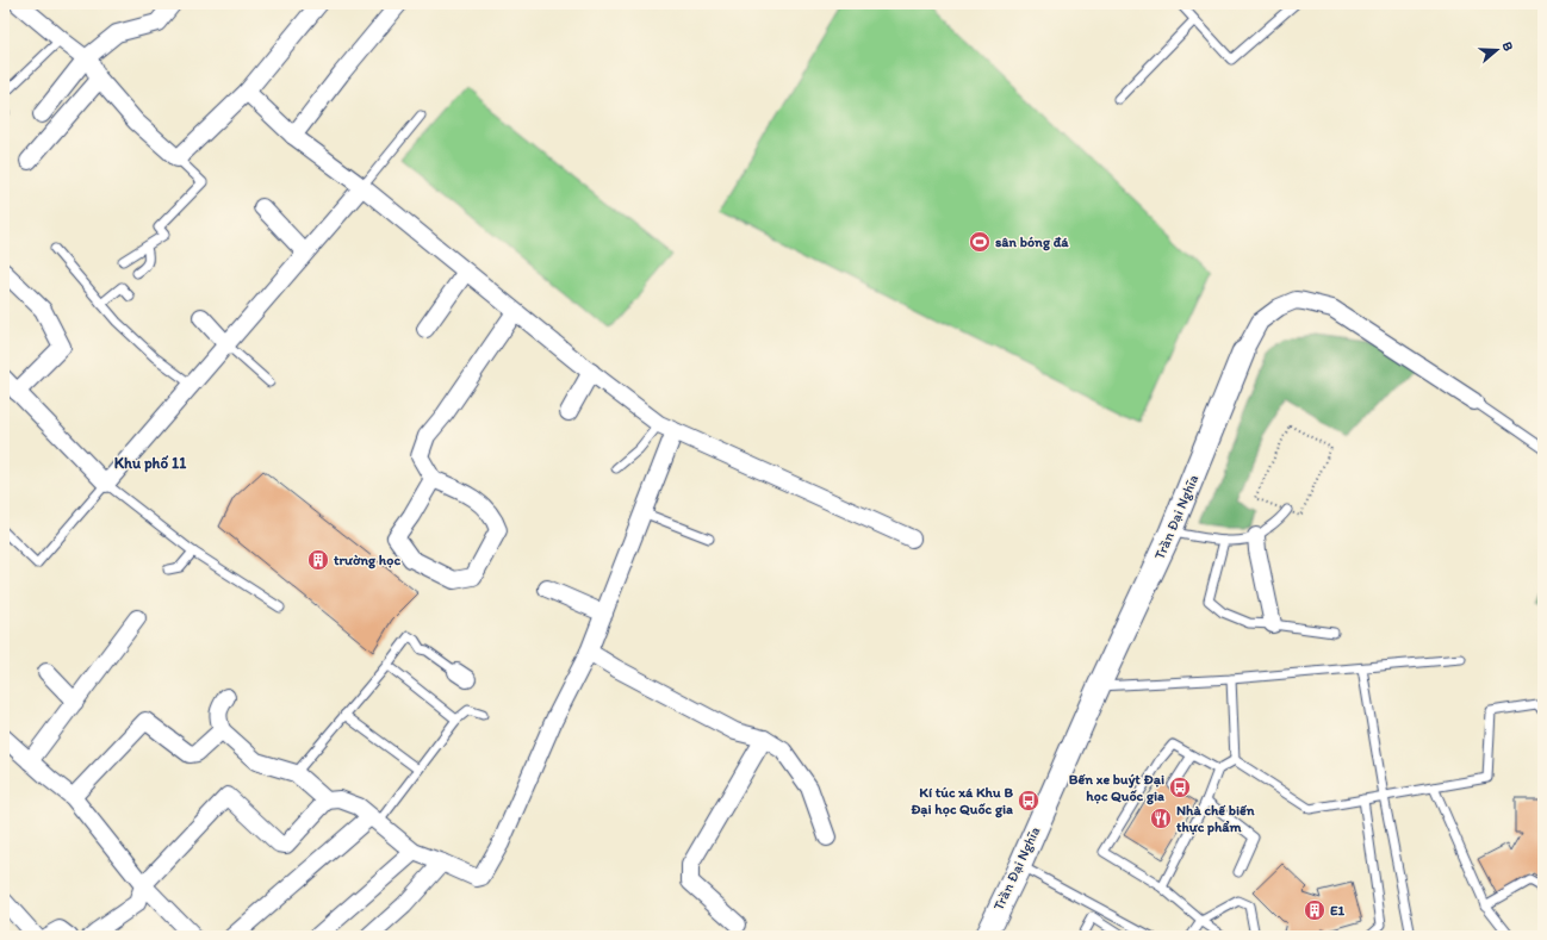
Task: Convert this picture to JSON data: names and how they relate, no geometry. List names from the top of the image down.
{
  "streets": {
    "street": ["Trần Đại Nghĩa"]
  },
  "districts": ["Khu phố 11"],
  "places": {
    "sports": ["sân bóng đá"],
    "building": ["trường học", "E1"],
    "bus stop": ["Bến xe buýt Đại học Quốc gia", "Kí túc xá Khu B Đại học Quốc gia"],
    "restaurant": ["Nhà chế biến thực phẩm"]
  },
  "north": "right"
}
